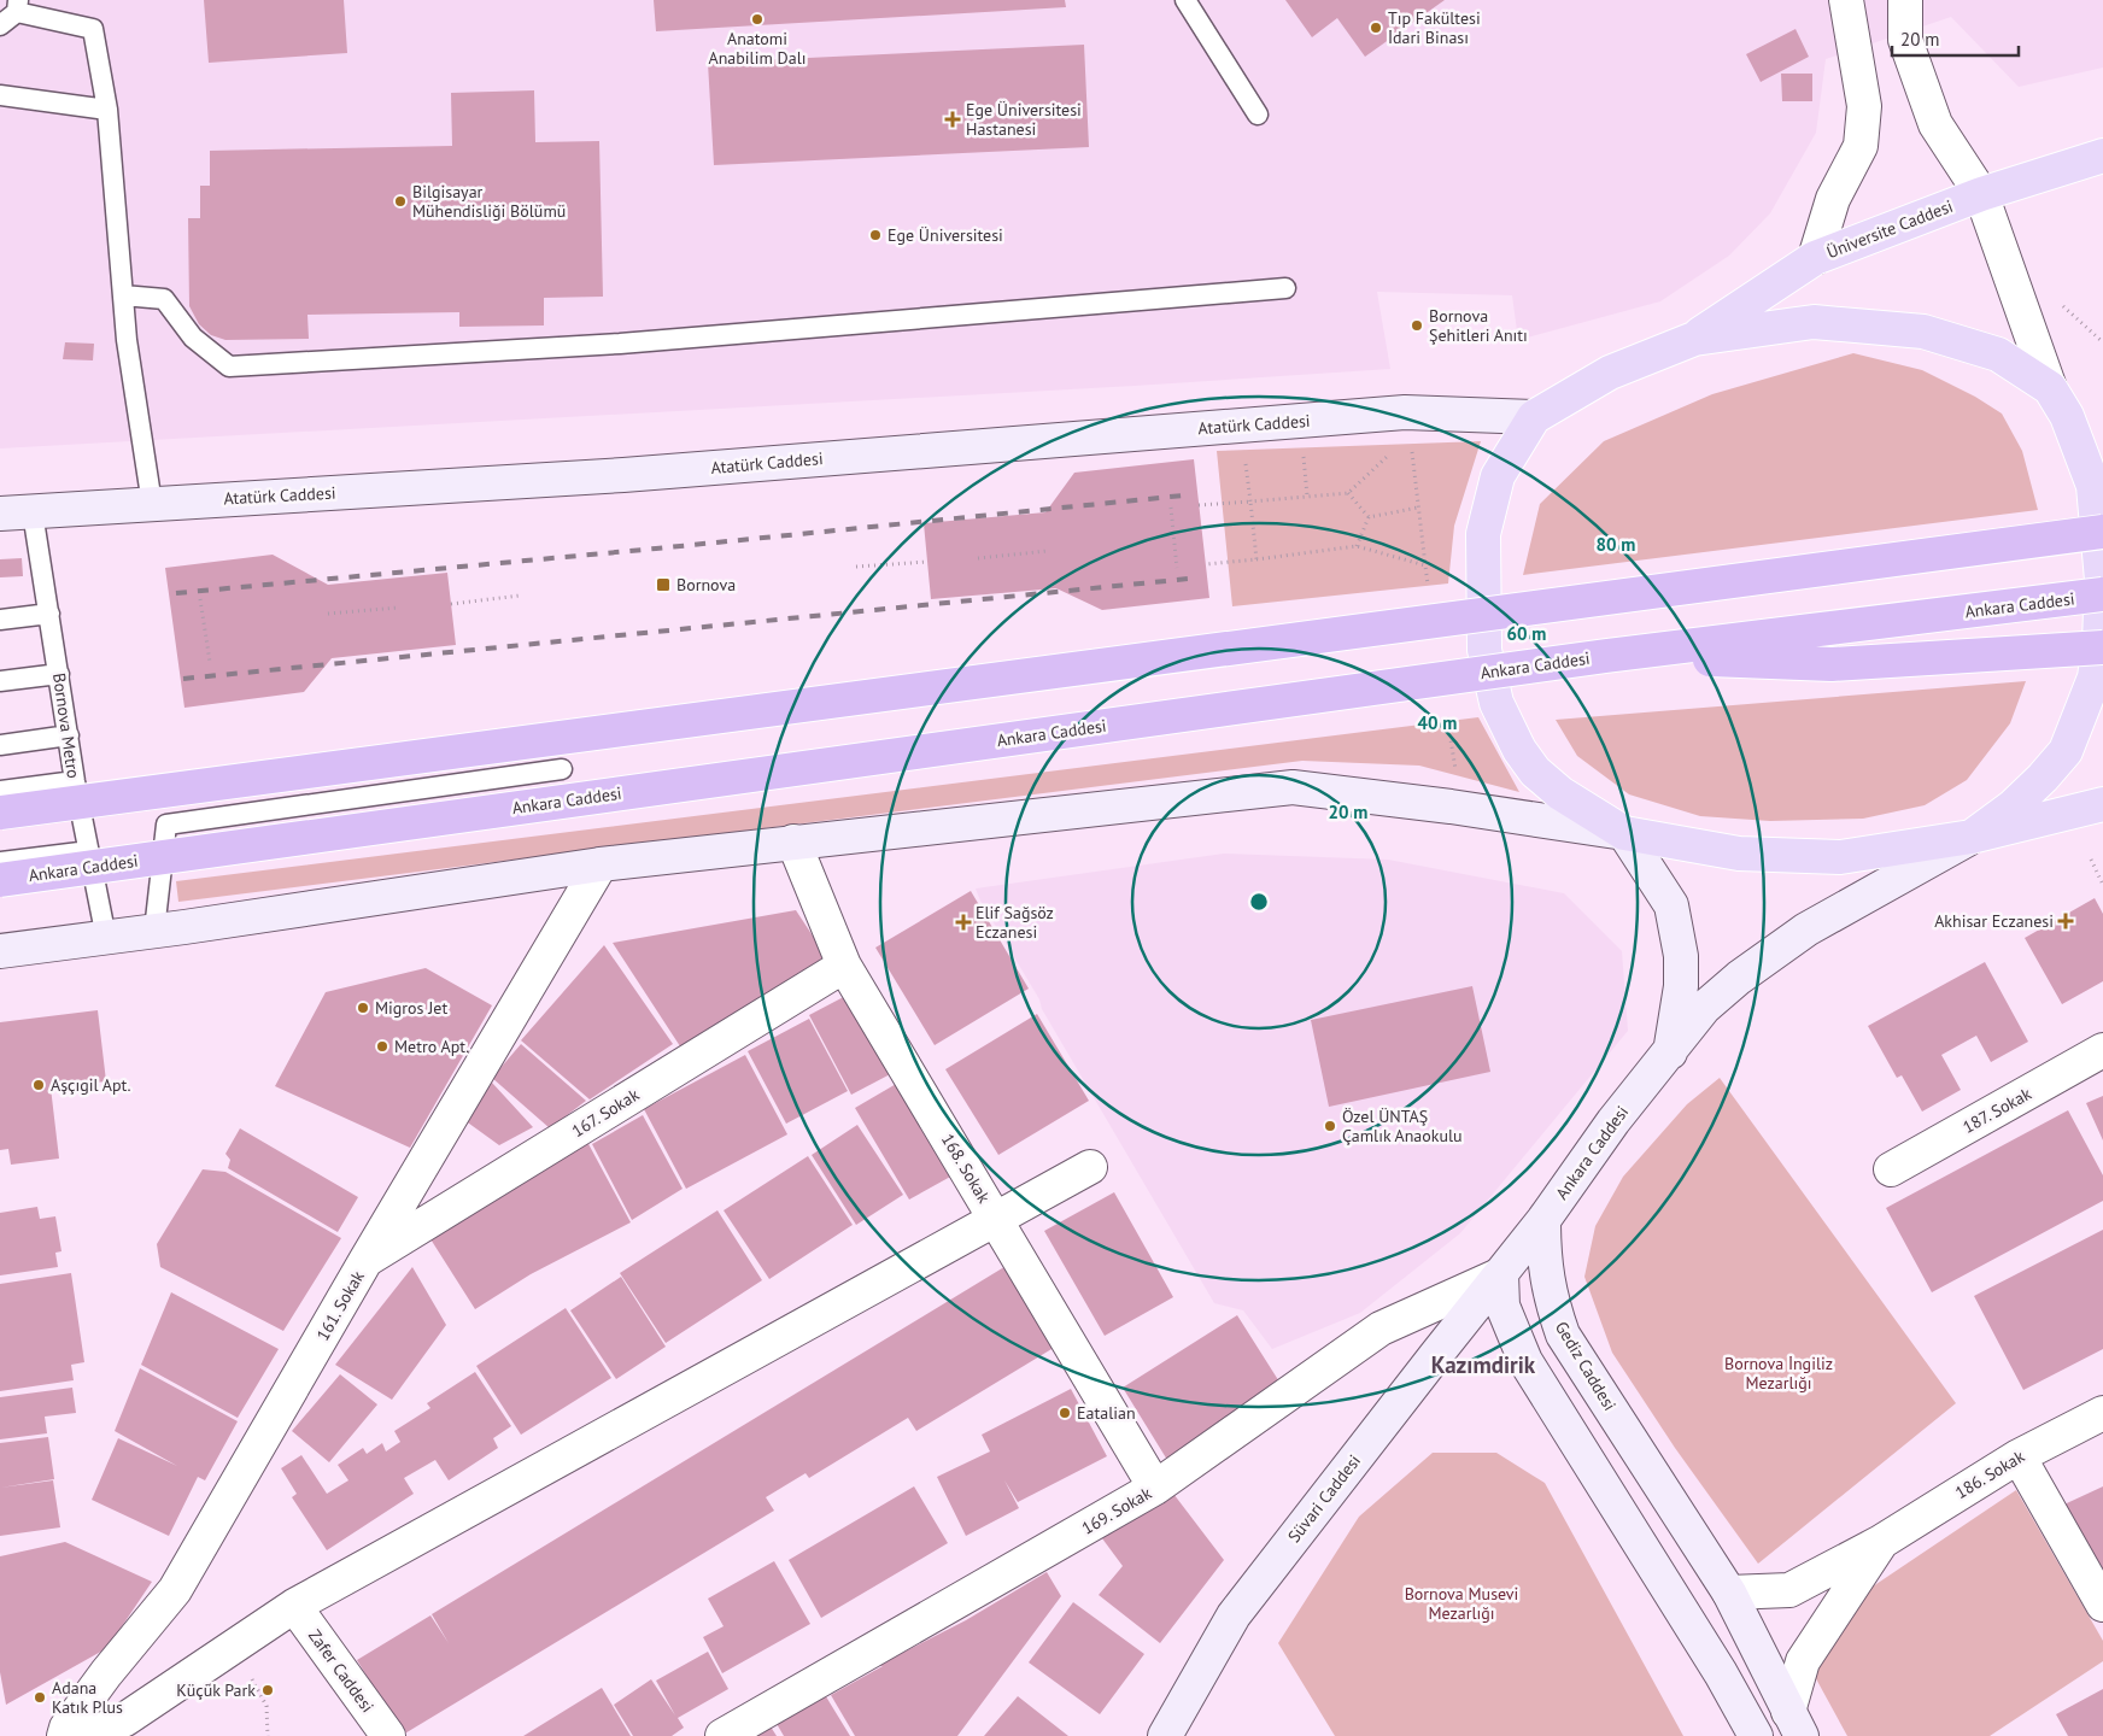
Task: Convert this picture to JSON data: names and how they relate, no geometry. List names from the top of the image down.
{
  "streets": {
    "highway": ["Ankara Caddesi"],
    "main road": [
      "Üniversite Caddesi",
      "Atatürk Caddesi",
      "Gediz Caddesi",
      "Süvari Caddesi"
    ],
    "street": [
      "187. Sokak",
      "167. Sokak",
      "168. Sokak",
      "161. Sokak",
      "186. Sokak",
      "169. Sokak",
      "Zafer Caddesi"
    ],
    "lane": ["Bornova Metro"]
  },
  "crossings": [
    ["Atatürk Caddesi", "Bornova Metro"],
    ["Ankara Caddesi", "Gediz Caddesi"],
    ["167. Sokak", "168. Sokak"],
    ["167. Sokak", "161. Sokak"],
    ["168. Sokak", "169. Sokak"],
    ["Gediz Caddesi", "186. Sokak"],
    ["Süvari Caddesi", "169. Sokak"]
  ],
  "districts": ["Kazımdirik"],
  "parks": ["Bornova İngiliz Mezarlığı", "Bornova Musevi Mezarlığı"],
  "places": {
    "other": [
      "Anatomi Anabilim Dalı",
      "Tıp Fakültesi İdari Binası",
      "Bilgisayar Mühendisliği Bölümü",
      "Ege Üniversitesi",
      "Bornova Şehitleri Anıtı",
      "Migros Jet",
      "Metro Apt.",
      "Aşçıgil Apt.",
      "Özel ÜNTAŞ Çamlık Anaokulu",
      "Eatalian",
      "Küçük Park",
      "Adana Katık Plus"
    ],
    "health": ["Ege Üniversitesi Hastanesi", "Akhisar Eczanesi", "Elif Sağsöz Eczanesi"],
    "transit": ["Bornova"]
  },
  "scale_bar": "20 m",
  "rings": [
    "80 m",
    "60 m",
    "40 m",
    "20 m"
  ]
}
